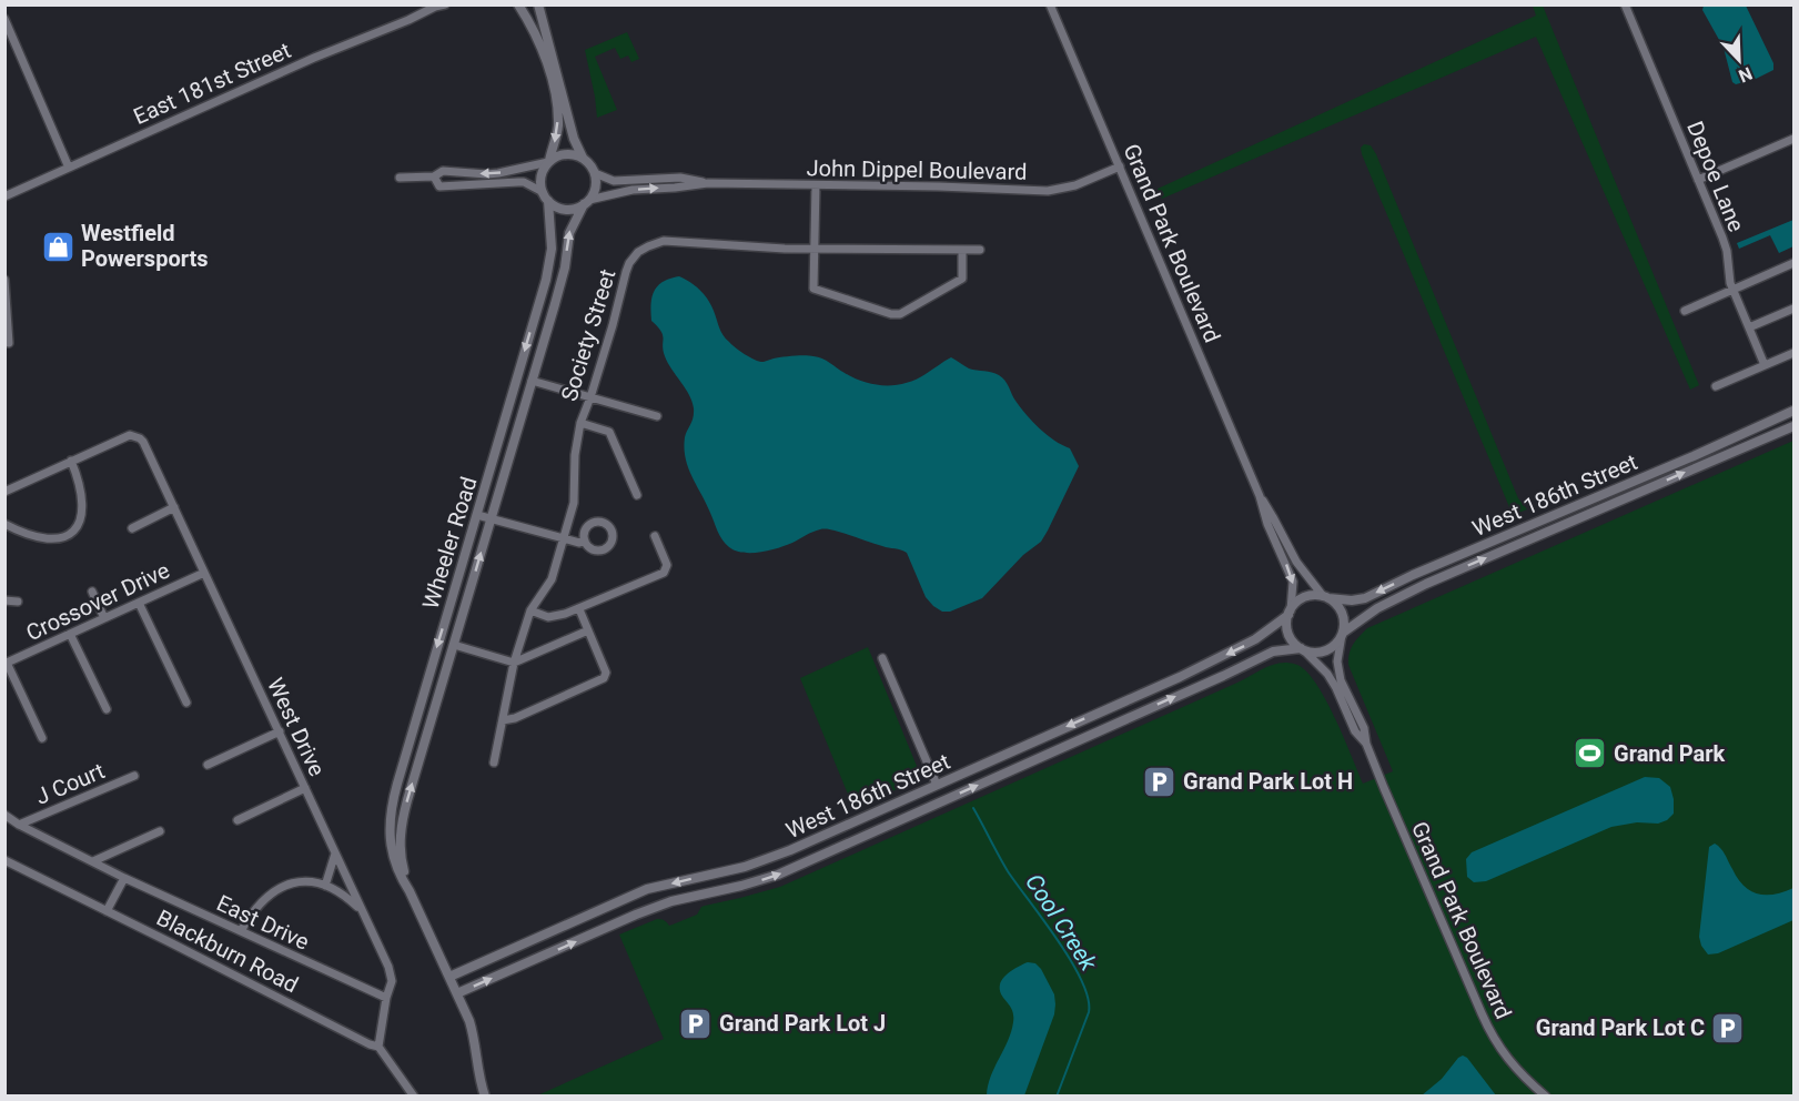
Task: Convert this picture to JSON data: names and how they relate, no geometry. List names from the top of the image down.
{
  "streets": {
    "street": [
      "East 181st Street",
      "John Dippel Boulevard",
      "Depoe Lane",
      "Grand Park Boulevard",
      "Society Street",
      "West 186th Street",
      "Wheeler Road",
      "Crossover Drive",
      "West Drive",
      "J Court",
      "East Drive",
      "Blackburn Road"
    ]
  },
  "crossings": [
    ["John Dippel Boulevard", "Grand Park Boulevard"],
    ["John Dippel Boulevard", "Wheeler Road"],
    ["Grand Park Boulevard", "West 186th Street"],
    ["West 186th Street", "Wheeler Road"],
    ["Crossover Drive", "West Drive"],
    ["West Drive", "East Drive"],
    ["West Drive", "Blackburn Road"],
    ["J Court", "East Drive"]
  ],
  "water": ["Cool Creek"],
  "places": {
    "shop": ["Westfield Powersports"],
    "sports": ["Grand Park"],
    "parking": ["Grand Park Lot H", "Grand Park Lot J", "Grand Park Lot C"]
  },
  "north": "bottom right"
}
